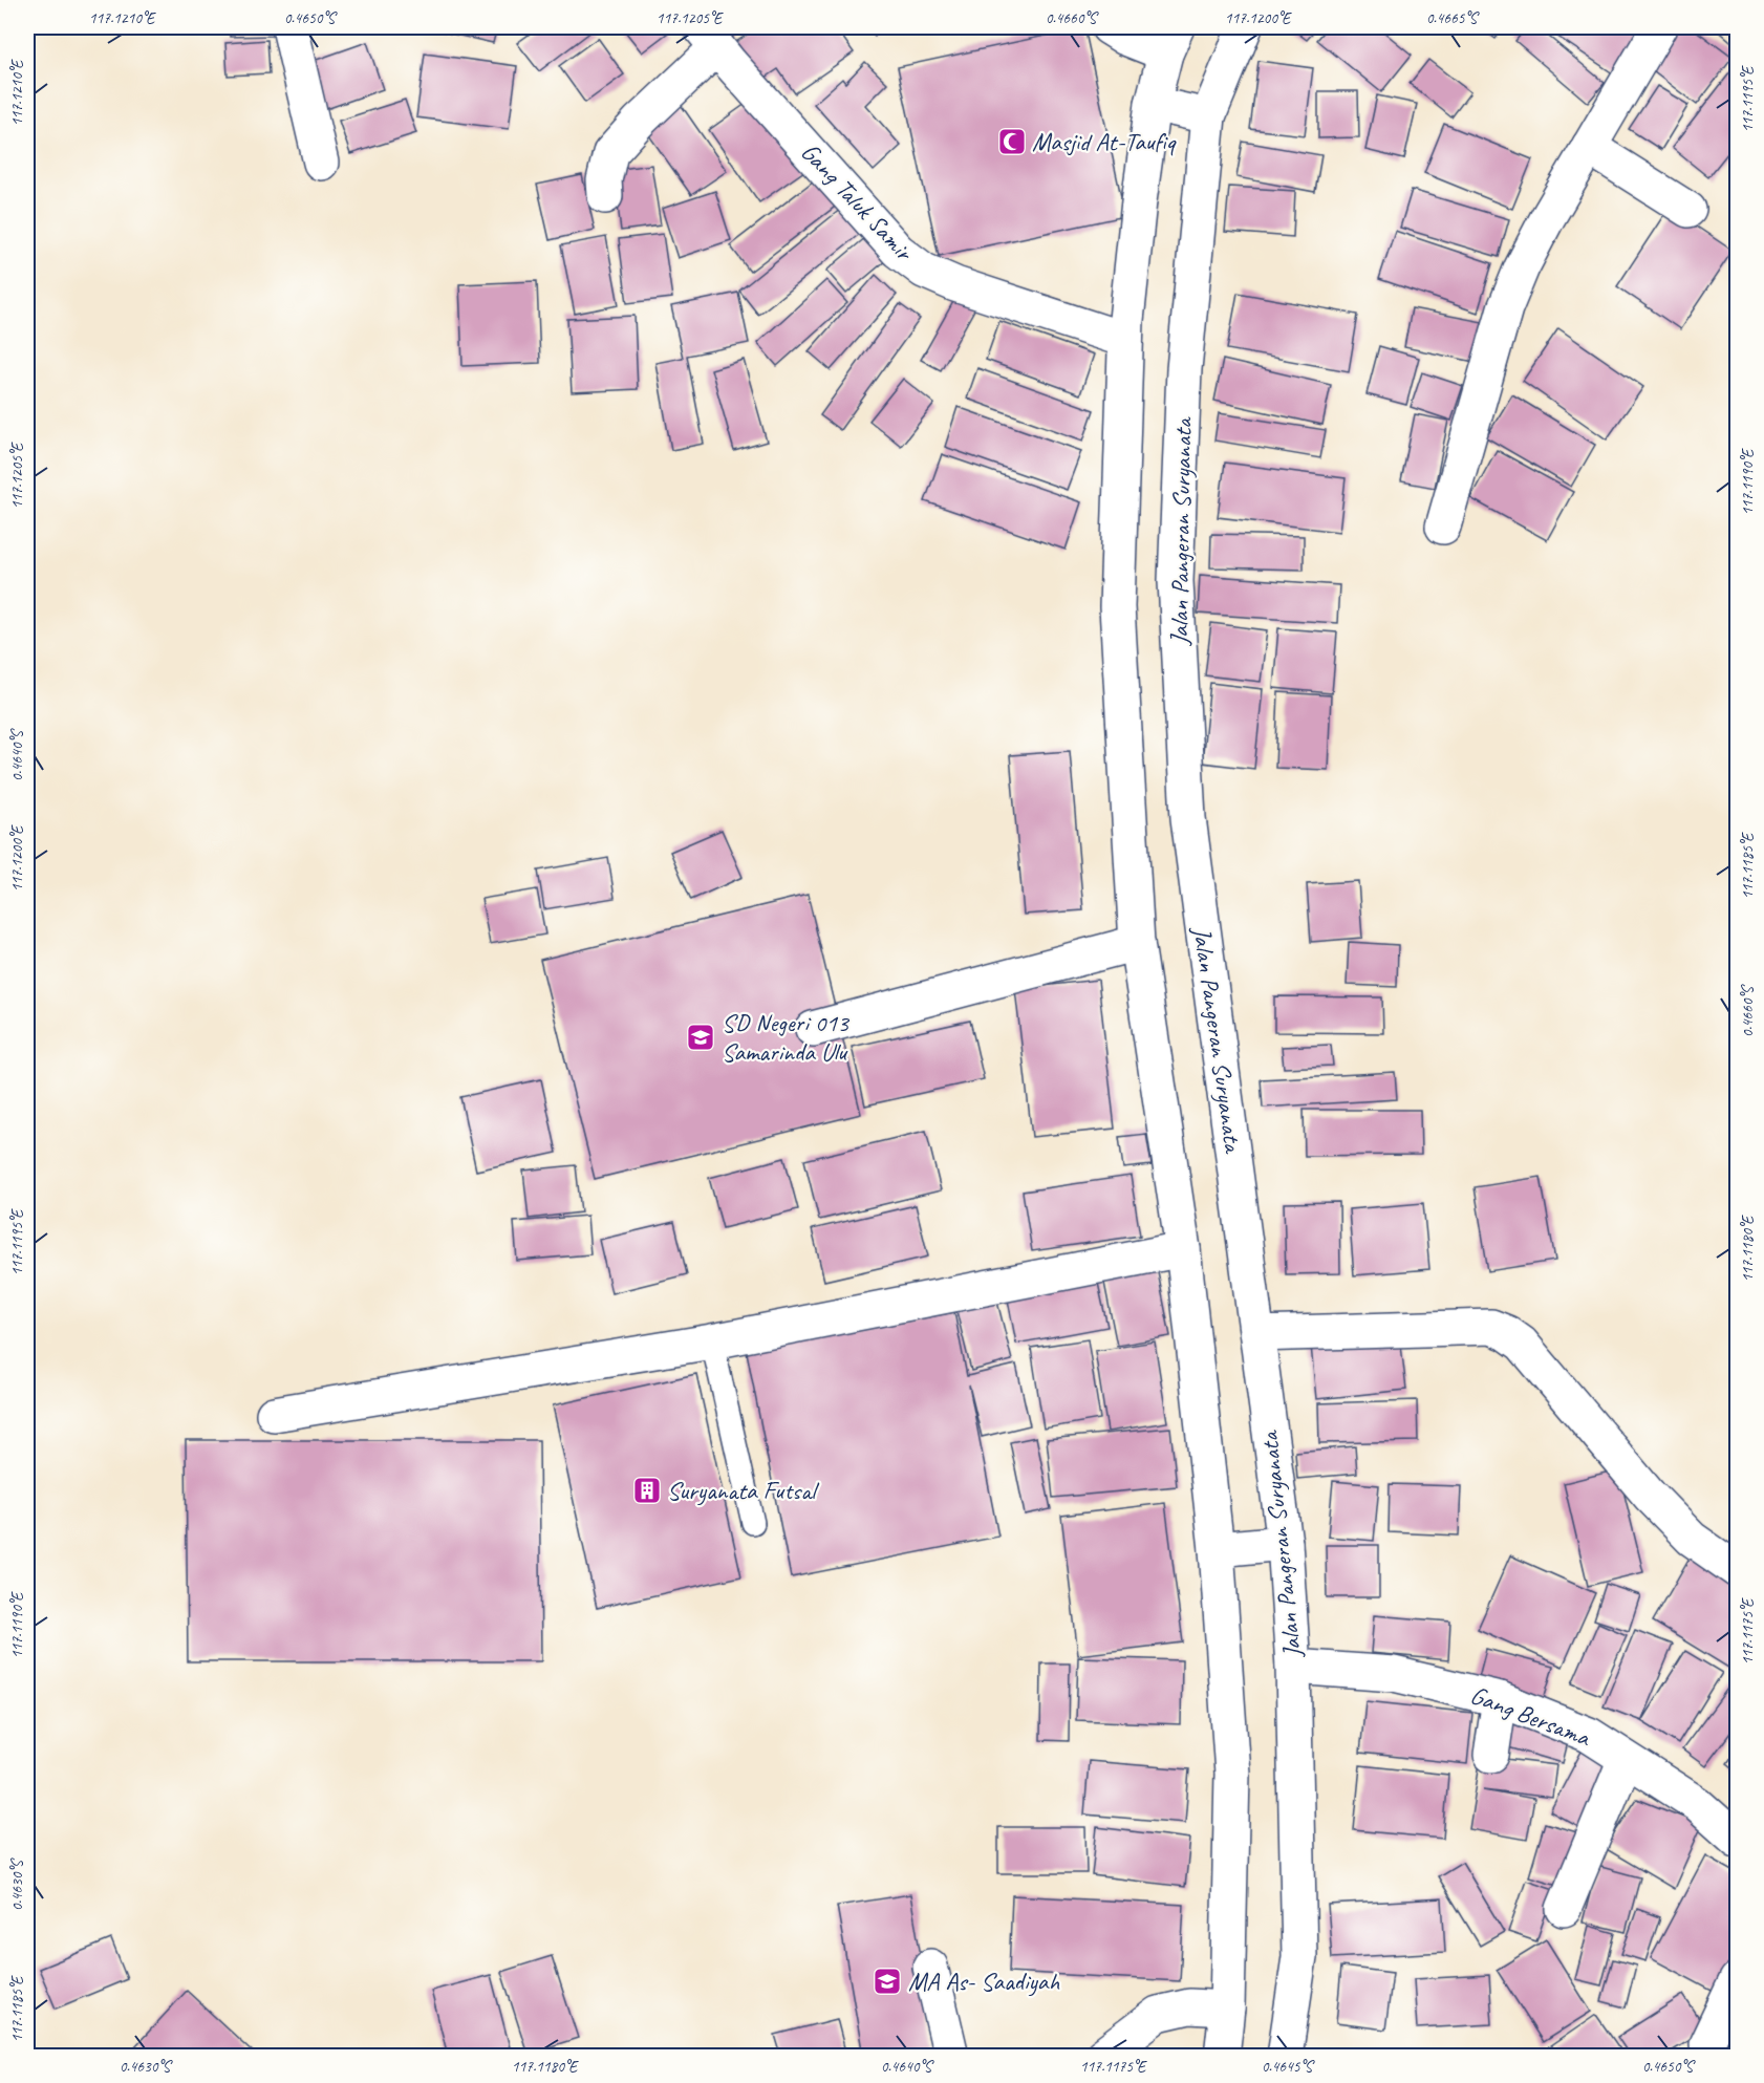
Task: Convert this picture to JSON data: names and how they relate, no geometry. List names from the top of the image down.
{
  "streets": {
    "street": ["Gang Taluk Samir", "Jalan Pangeran Suryanata", "Gang Bersama"]
  },
  "crossings": [
    ["Jalan Pangeran Suryanata", "Gang Bersama"]
  ],
  "places": {
    "mosque": ["Masjid At-Taufiq"],
    "school or university": ["SD Negeri 013 Samarinda Ulu", "MA As- Saadiyah"],
    "building": ["Suryanata Futsal"]
  },
  "coordinates": [
    "117.1210°E",
    "0.4650°S",
    "117.1205°E",
    "0.4660°S",
    "117.1200°E",
    "0.4665°S",
    "117.1195°E",
    "117.1190°E",
    "0.4640°S",
    "117.1185°E",
    "117.1180°E",
    "117.1175°E",
    "0.4630°S",
    "0.4645°S"
  ]
}
